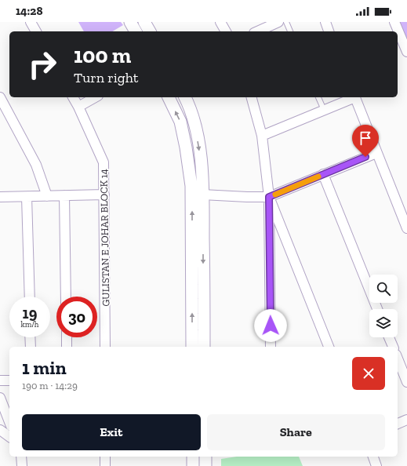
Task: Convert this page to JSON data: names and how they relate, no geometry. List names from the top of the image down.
{
  "streets": {
    "street": ["GULISTAN E JOHAR BLOCK 14"]
  },
  "page": {
    "status": "14:28",
    "turn": ["100 m", "Turn right"],
    "speed": "19 km/h",
    "limit": "30",
    "heading": ["1 min", "190 m · 14:29"],
    "buttons": ["Exit", "Share"]
  }
}
